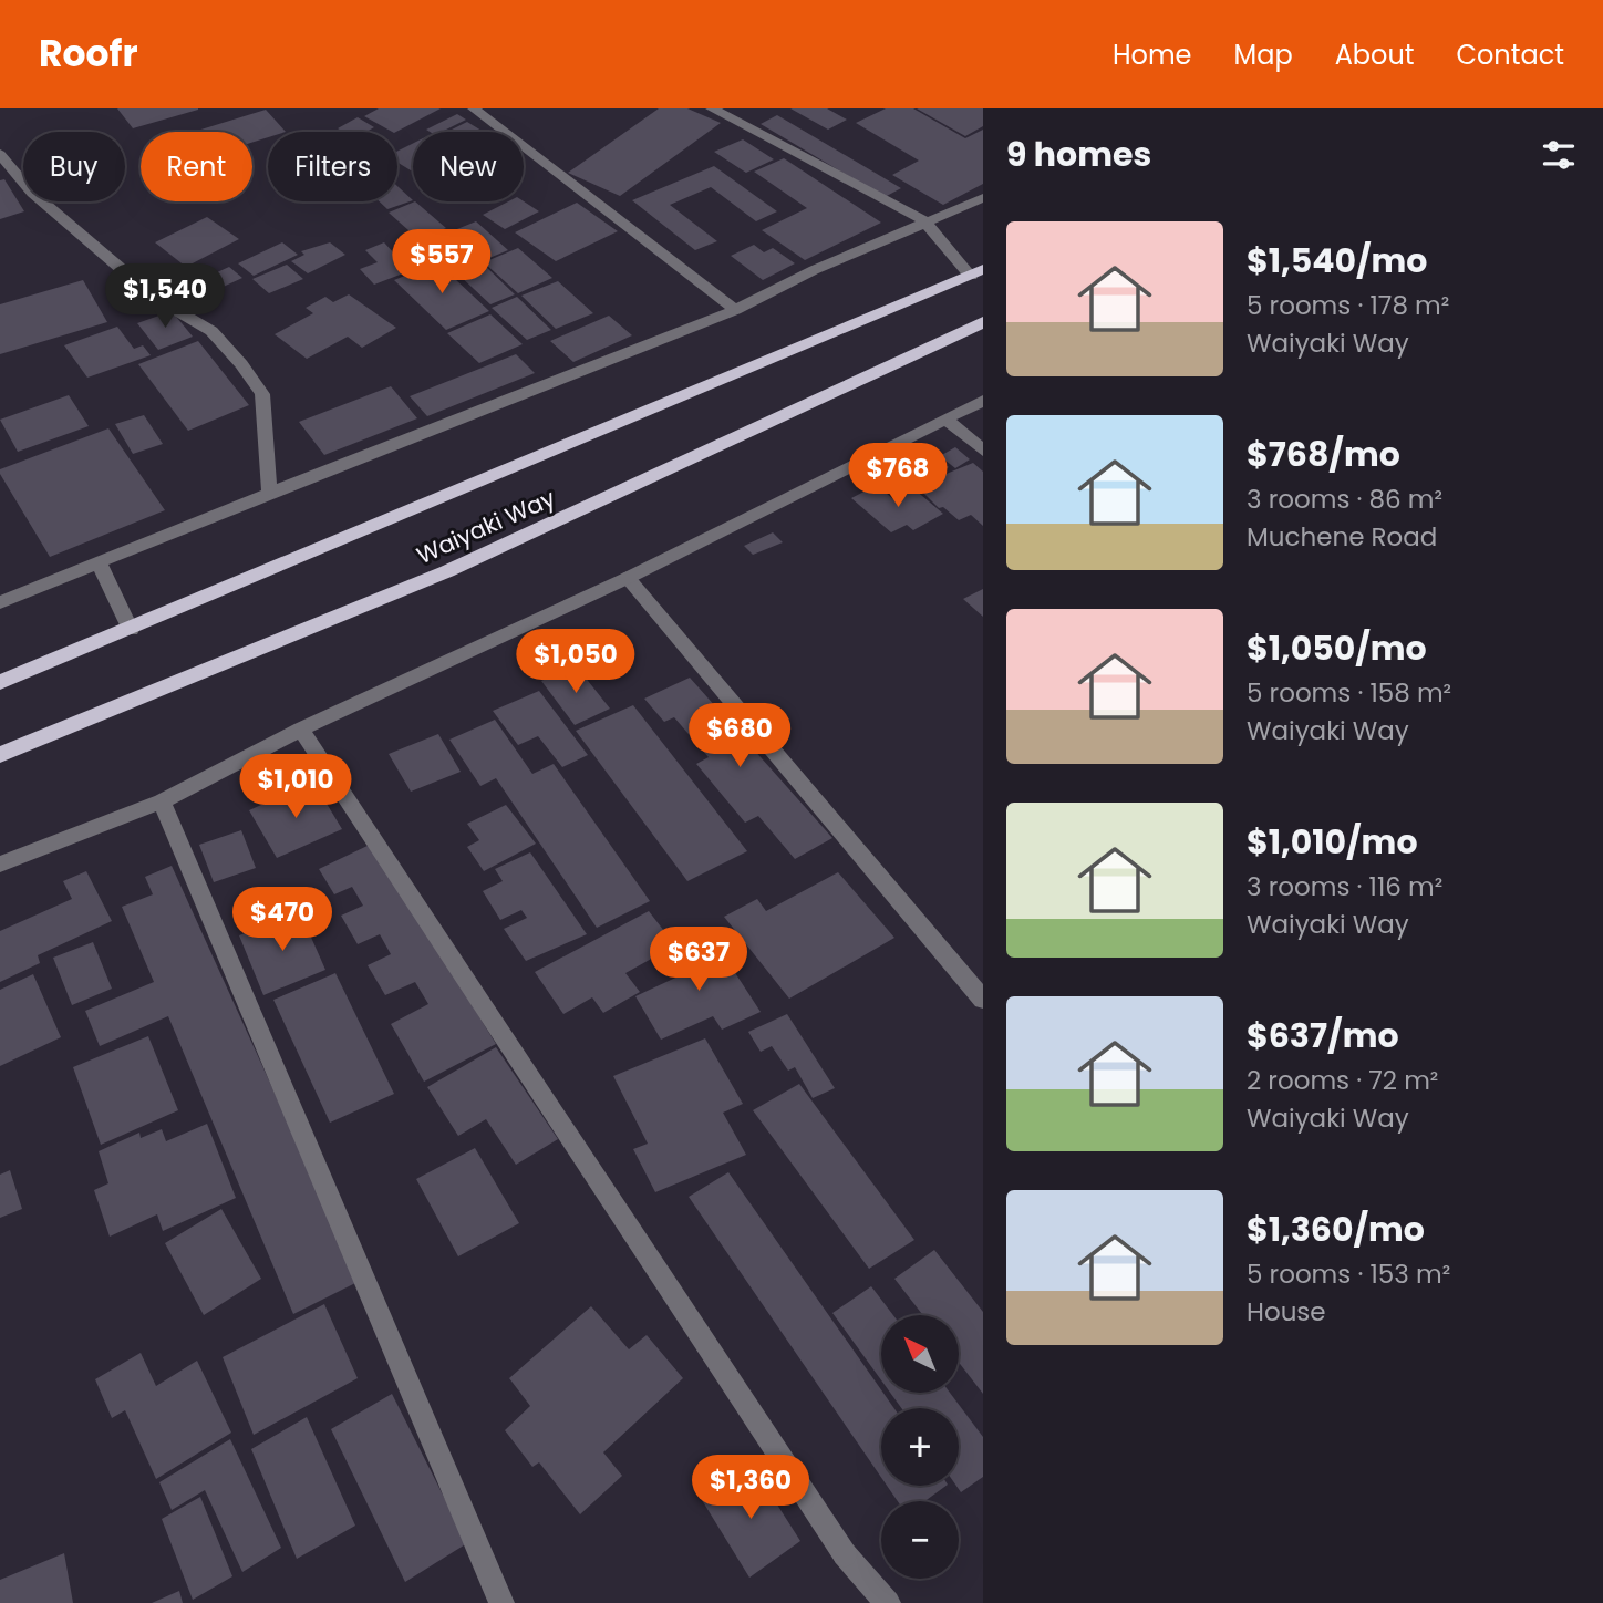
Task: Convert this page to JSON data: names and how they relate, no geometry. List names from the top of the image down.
{
  "streets": {
    "highway": ["Waiyaki Way"]
  },
  "north": "top left",
  "page": {
    "header": "Roofr",
    "nav": [
      "Home",
      "Map",
      "About",
      "Contact"
    ],
    "heading": "9 homes",
    "chip": [
      "Buy",
      "Rent",
      "Filters",
      "New"
    ],
    "list": [
      {
        "name": "$1,540/mo",
        "note": "5 rooms · 178 m² · Waiyaki Way"
      },
      {
        "name": "$768/mo",
        "note": "3 rooms · 86 m² · Muchene Road"
      },
      {
        "name": "$1,050/mo",
        "note": "5 rooms · 158 m² · Waiyaki Way"
      },
      {
        "name": "$1,010/mo",
        "note": "3 rooms · 116 m² · Waiyaki Way"
      },
      {
        "name": "$637/mo",
        "note": "2 rooms · 72 m² · Waiyaki Way"
      },
      {
        "name": "$1,360/mo",
        "note": "5 rooms · 153 m² · House"
      }
    ],
    "price": [
      "$557",
      "$1,540",
      "$768",
      "$1,050",
      "$680",
      "$1,010",
      "$470",
      "$637",
      "$1,360"
    ],
    "map_buttons": ["+", "−"]
  }
}
